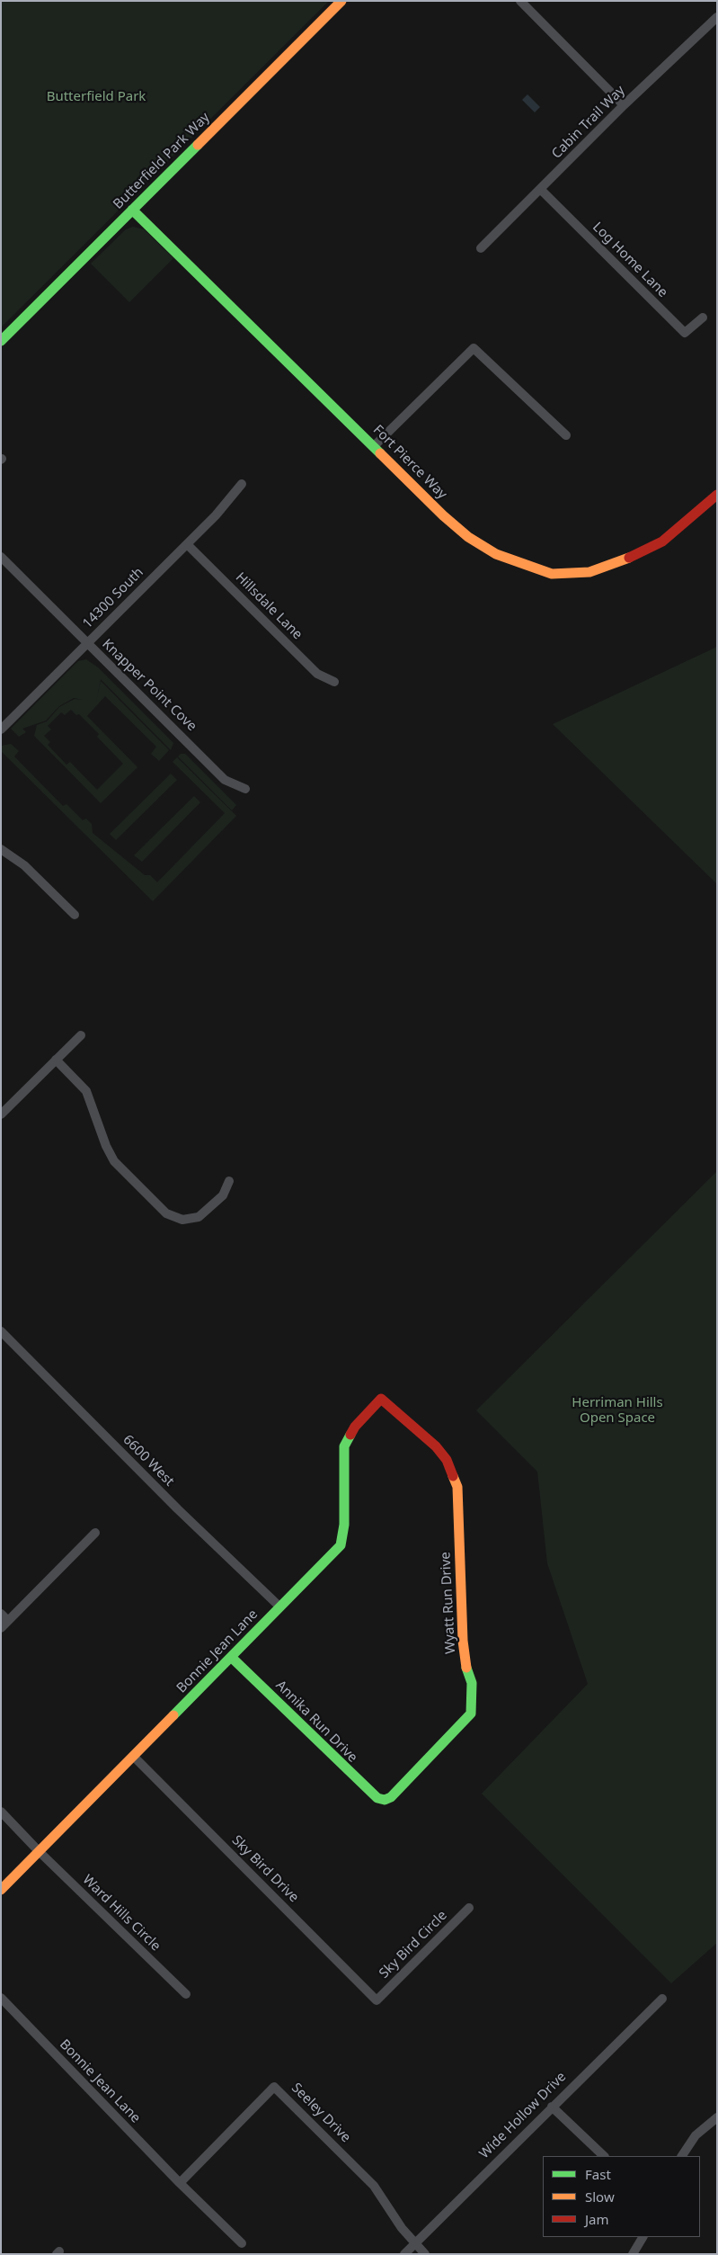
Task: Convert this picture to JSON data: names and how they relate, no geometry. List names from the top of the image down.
{
  "streets": {
    "street": [
      "Cabin Trail Way",
      "Butterfield Park Way",
      "Log Home Lane",
      "Fort Pierce Way",
      "14300 South",
      "Hillsdale Lane",
      "Knapper Point Cove",
      "6600 West",
      "Wyatt Run Drive",
      "Bonnie Jean Lane",
      "Annika Run Drive",
      "Sky Bird Drive",
      "Ward Hills Circle",
      "Sky Bird Circle",
      "Seeley Drive",
      "Wide Hollow Drive"
    ]
  },
  "crossings": [
    ["Cabin Trail Way", "Log Home Lane"],
    ["Butterfield Park Way", "Fort Pierce Way"],
    ["14300 South", "Hillsdale Lane"],
    ["14300 South", "Knapper Point Cove"],
    ["6600 West", "Bonnie Jean Lane"],
    ["Wyatt Run Drive", "Bonnie Jean Lane"],
    ["Wyatt Run Drive", "Annika Run Drive"],
    ["Bonnie Jean Lane", "Annika Run Drive"],
    ["Bonnie Jean Lane", "Sky Bird Drive"],
    ["Bonnie Jean Lane", "Ward Hills Circle"],
    ["Bonnie Jean Lane", "Seeley Drive"],
    ["Sky Bird Drive", "Sky Bird Circle"],
    ["Seeley Drive", "Wide Hollow Drive"]
  ],
  "parks": ["Butterfield Park", "Herriman Hills Open Space"],
  "legend": ["Fast", "Slow", "Jam"]
}
